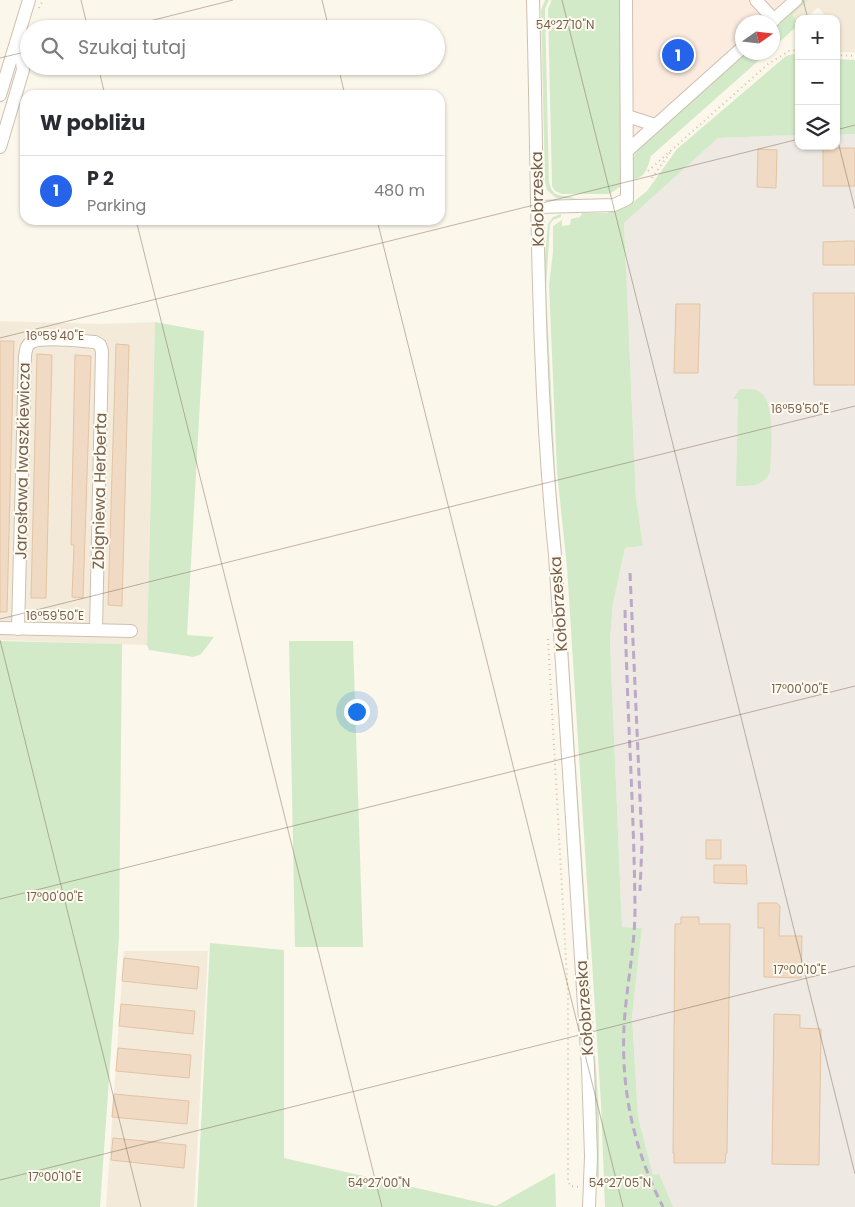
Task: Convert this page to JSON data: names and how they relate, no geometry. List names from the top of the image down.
{
  "streets": {
    "street": ["Kołobrzeska", "Jarosława Iwaszkiewicza", "Zbigniewa Herberta"]
  },
  "crossings": [
    ["Jarosława Iwaszkiewicza", "Zbigniewa Herberta"]
  ],
  "north": "right",
  "page": {
    "map_buttons": ["+", "−"],
    "search": "Szukaj tutaj",
    "pins": "1",
    "heading": "W pobliżu",
    "list": [
      {
        "mark": "1",
        "name": "P 2",
        "note": "Parking",
        "value": "480 m"
      }
    ]
  },
  "coordinates": [
    "54°27'10\"N",
    "16°59'40\"E",
    "16°59'50\"E",
    "17°00'00\"E",
    "17°00'10\"E",
    "54°27'00\"N",
    "54°27'05\"N"
  ]
}
